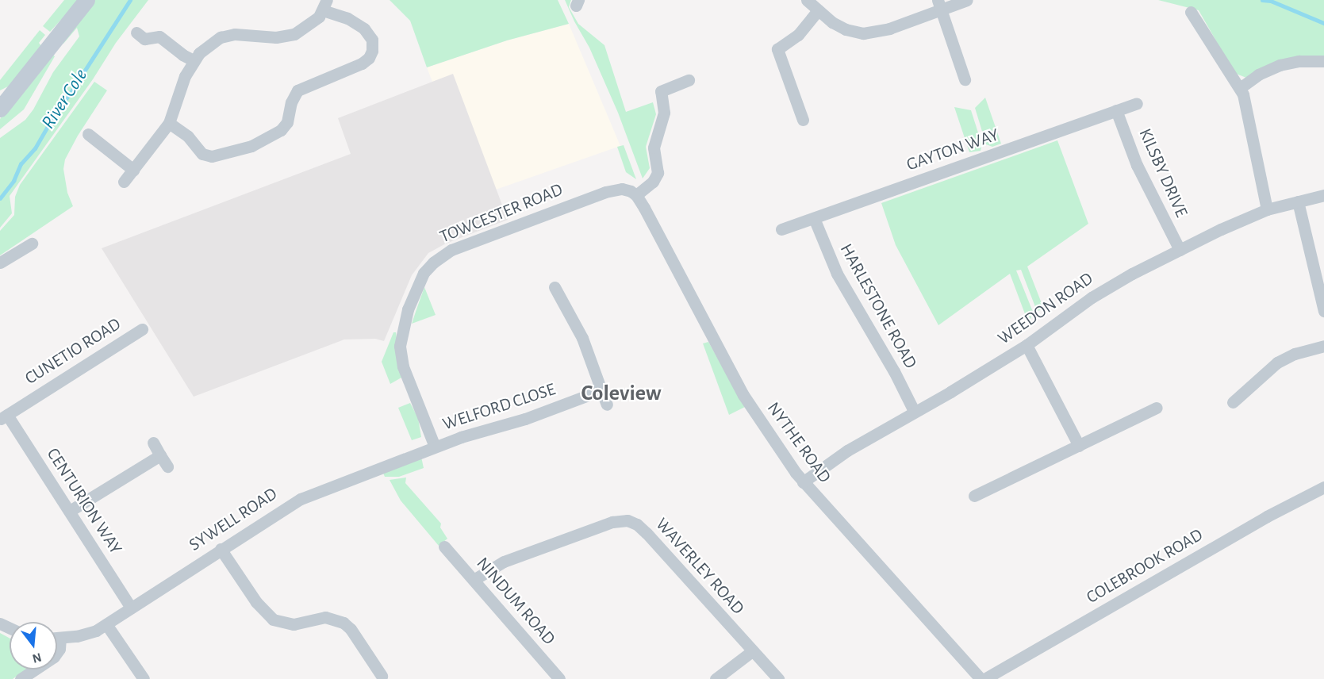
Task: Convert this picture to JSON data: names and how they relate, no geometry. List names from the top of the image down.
{
  "streets": {
    "street": [
      "GAYTON WAY",
      "KILSBY DRIVE",
      "TOWCESTER ROAD",
      "HARLESTONE ROAD",
      "WEEDON ROAD",
      "CUNETIO ROAD",
      "WELFORD CLOSE",
      "NYTHE ROAD",
      "CENTURION WAY",
      "SYWELL ROAD",
      "WAVERLEY ROAD",
      "COLEBROOK ROAD",
      "NINDUM ROAD"
    ]
  },
  "crossings": [
    ["GAYTON WAY", "KILSBY DRIVE"],
    ["GAYTON WAY", "HARLESTONE ROAD"],
    ["KILSBY DRIVE", "WEEDON ROAD"],
    ["TOWCESTER ROAD", "WELFORD CLOSE"],
    ["TOWCESTER ROAD", "NYTHE ROAD"],
    ["TOWCESTER ROAD", "SYWELL ROAD"],
    ["HARLESTONE ROAD", "WEEDON ROAD"],
    ["WEEDON ROAD", "NYTHE ROAD"],
    ["CUNETIO ROAD", "CENTURION WAY"],
    ["WELFORD CLOSE", "SYWELL ROAD"],
    ["CENTURION WAY", "SYWELL ROAD"],
    ["WAVERLEY ROAD", "NINDUM ROAD"]
  ],
  "districts": ["Coleview"],
  "water": ["River Cole"],
  "north": "bottom"
}
